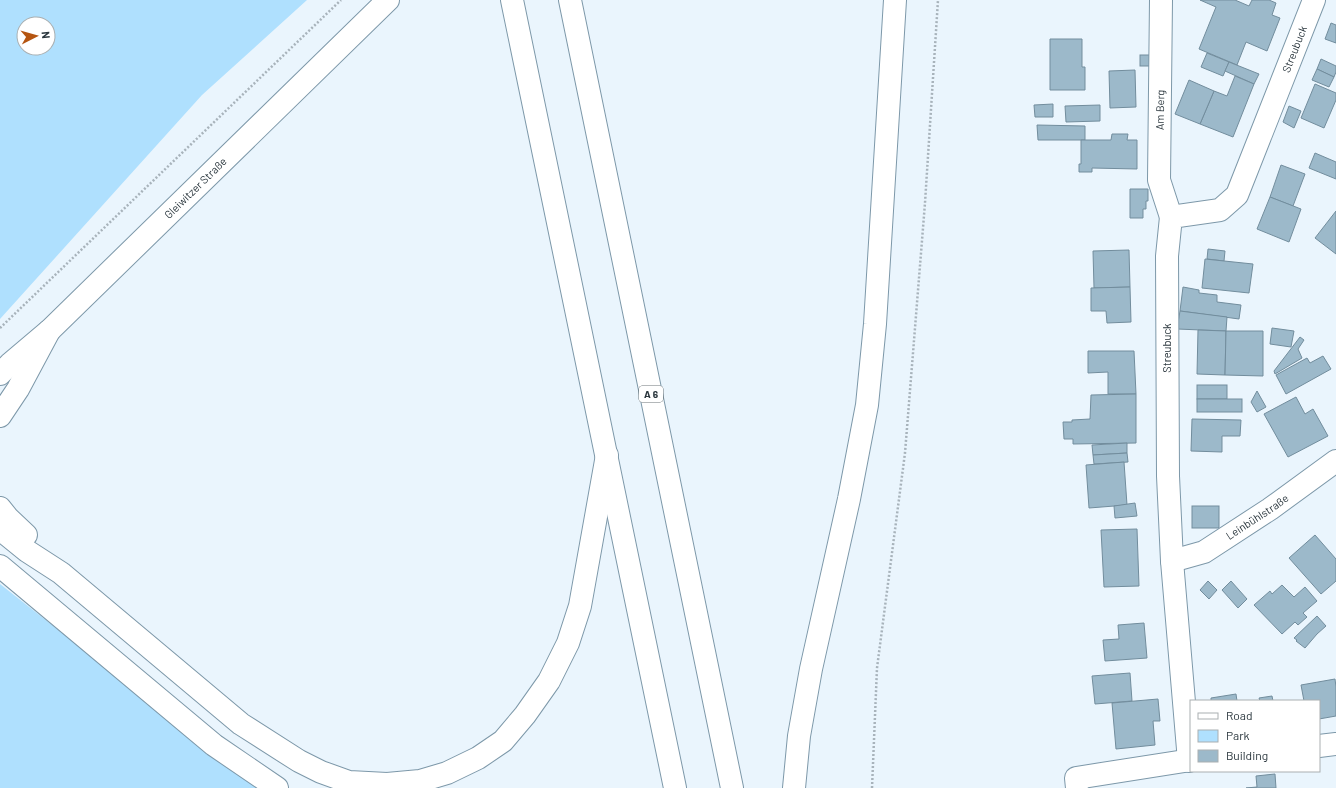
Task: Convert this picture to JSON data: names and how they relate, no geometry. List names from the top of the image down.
{
  "streets": {
    "main road": [
      "Streubuck",
      "Am Berg",
      "Gleiwitzer Straße",
      "A 6",
      "Leinbühlstraße"
    ]
  },
  "crossings": [
    ["Streubuck", "Am Berg"],
    ["Streubuck", "Leinbühlstraße"]
  ],
  "legend": ["Road", "Park", "Building"],
  "north": "right"
}
